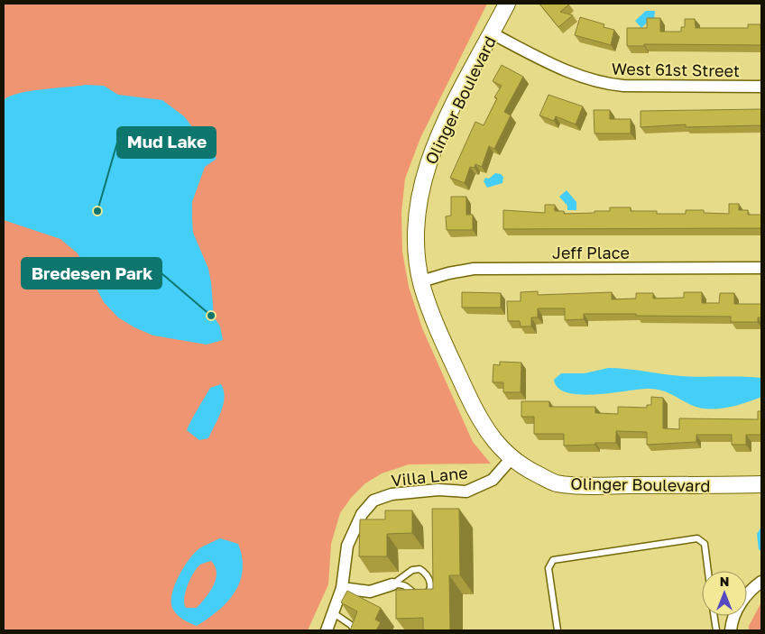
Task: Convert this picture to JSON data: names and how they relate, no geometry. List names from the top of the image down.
{
  "streets": {
    "street": [
      "West 61st Street",
      "Olinger Boulevard",
      "Jeff Place",
      "Villa Lane"
    ]
  },
  "crossings": [
    ["West 61st Street", "Olinger Boulevard"],
    ["Olinger Boulevard", "Jeff Place"],
    ["Olinger Boulevard", "Villa Lane"]
  ],
  "places": ["Mud Lake", "Bredesen Park"],
  "north": "top"
}
